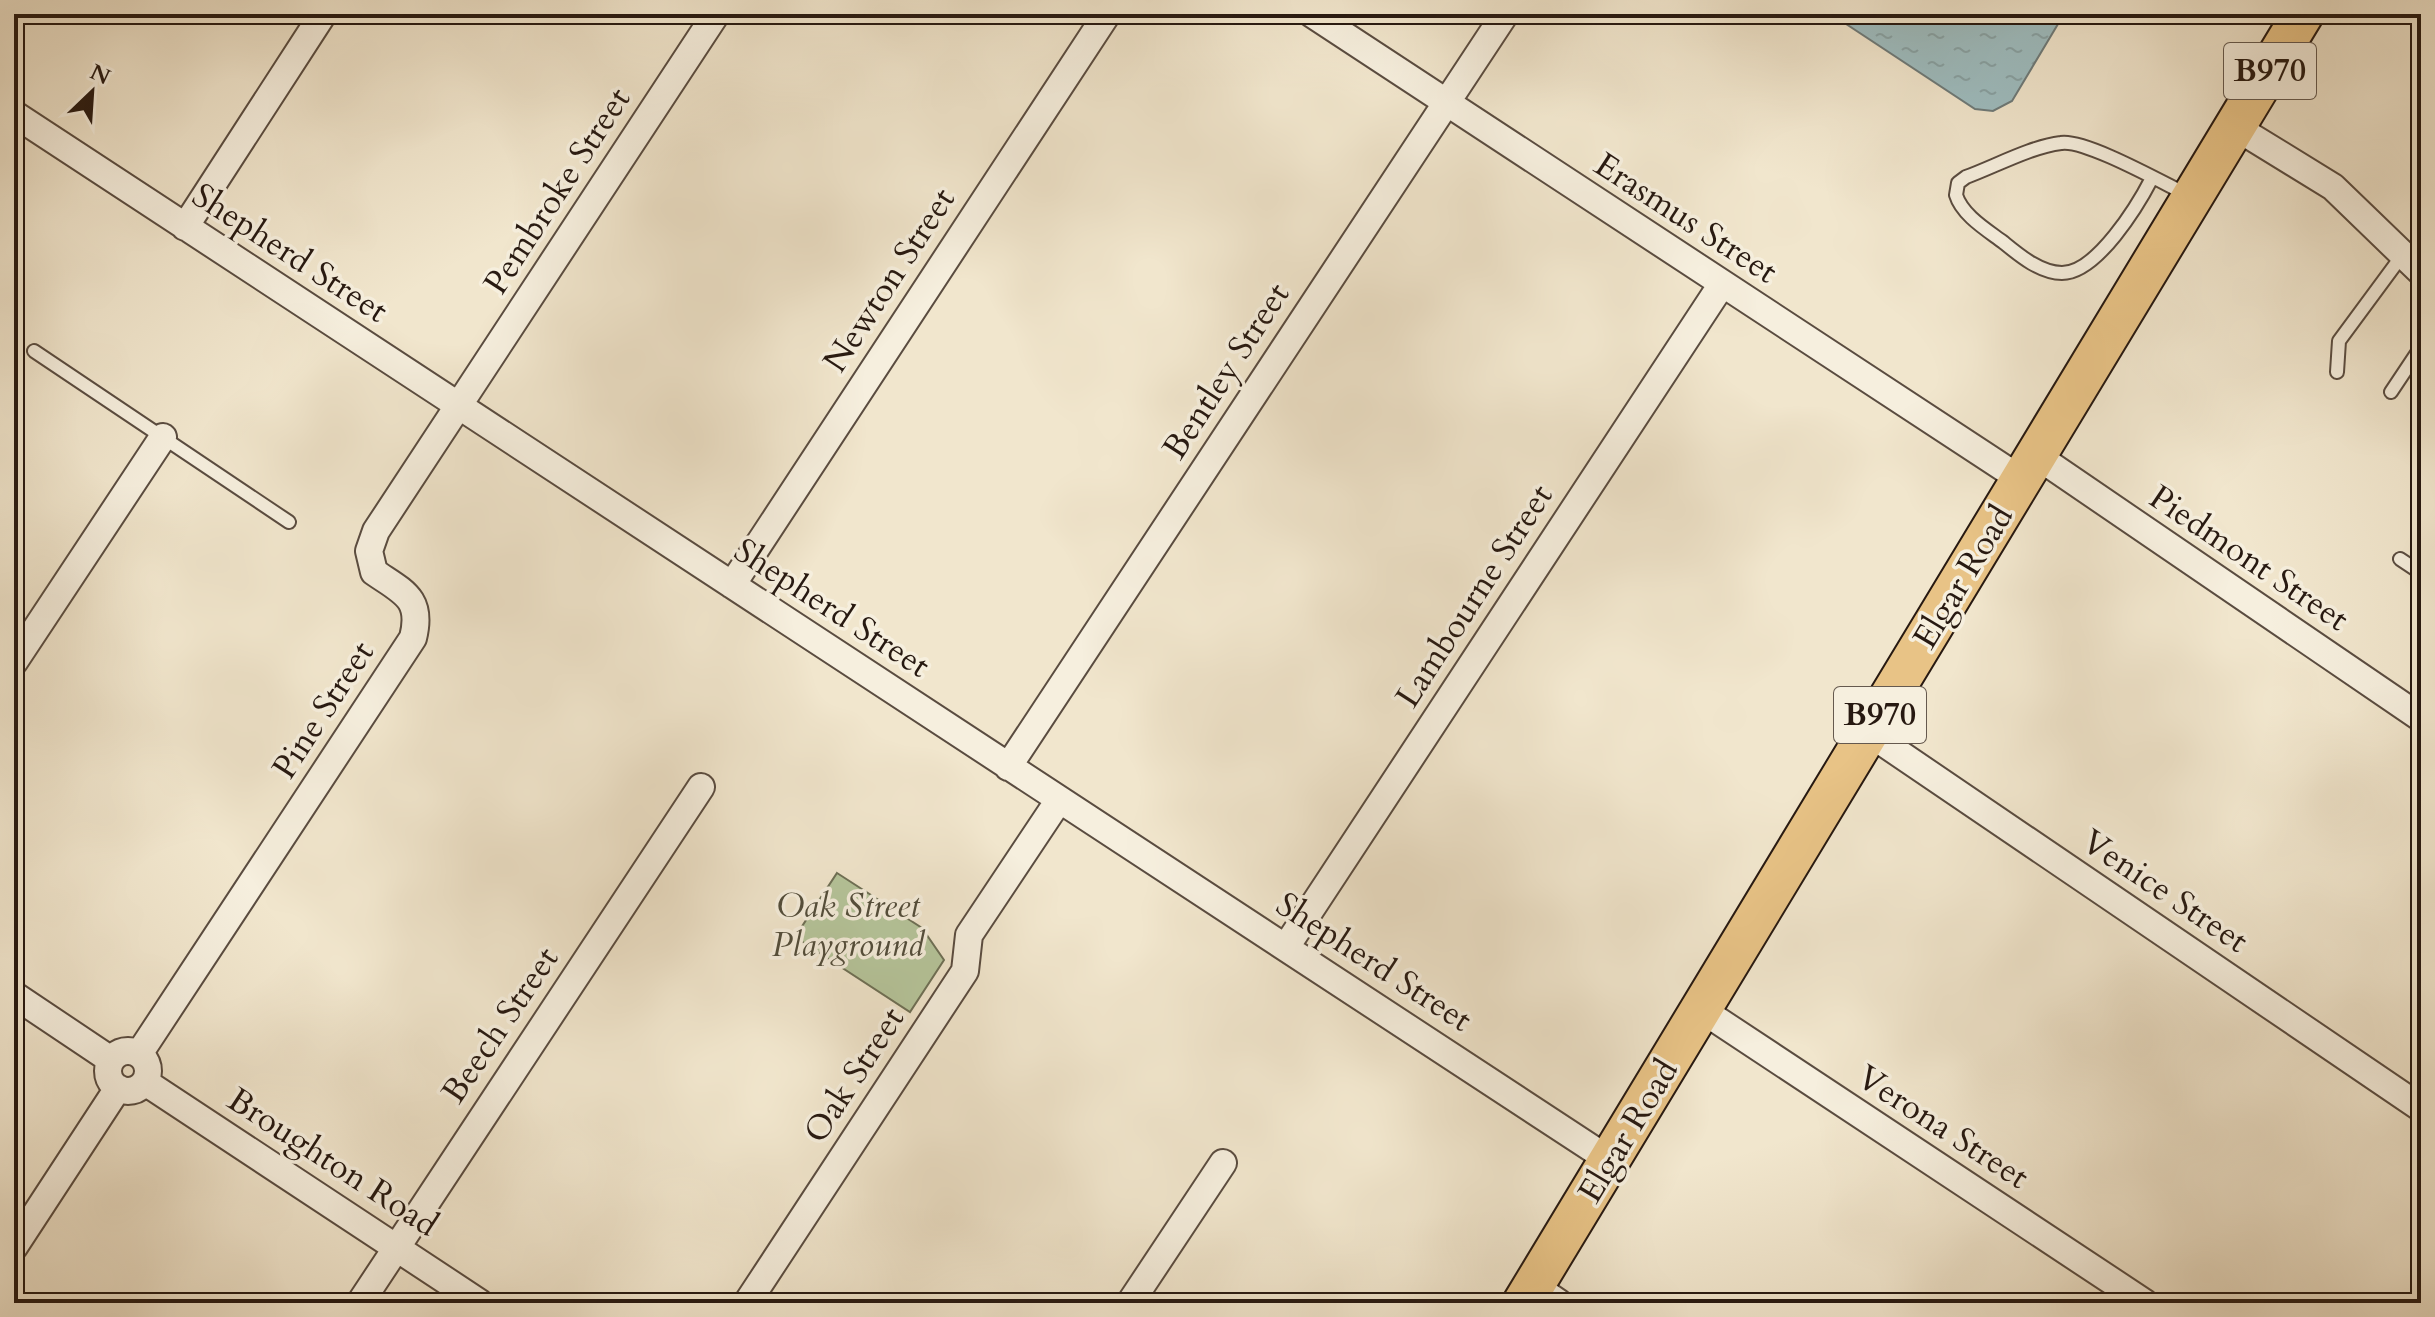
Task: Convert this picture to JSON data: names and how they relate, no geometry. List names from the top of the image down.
{
  "streets": {
    "main road": ["B970", "Elgar Road"],
    "street": [
      "Pembroke Street",
      "Erasmus Street",
      "Shepherd Street",
      "Newton Street",
      "Bentley Street",
      "Piedmont Street",
      "Lambourne Street",
      "Pine Street",
      "Venice Street",
      "Beech Street",
      "Oak Street",
      "Verona Street",
      "Broughton Road"
    ]
  },
  "crossings": [
    ["Pembroke Street", "Shepherd Street"],
    ["Pembroke Street", "Pine Street"],
    ["Erasmus Street", "Bentley Street"],
    ["Erasmus Street", "Piedmont Street"],
    ["Erasmus Street", "Elgar Road"],
    ["Erasmus Street", "Lambourne Street"],
    ["Shepherd Street", "Newton Street"],
    ["Shepherd Street", "Bentley Street"],
    ["Shepherd Street", "Elgar Road"],
    ["Shepherd Street", "Lambourne Street"],
    ["Shepherd Street", "Pine Street"],
    ["Shepherd Street", "Oak Street"],
    ["Piedmont Street", "Elgar Road"],
    ["Elgar Road", "Venice Street"],
    ["Elgar Road", "Verona Street"],
    ["Pine Street", "Broughton Road"],
    ["Beech Street", "Broughton Road"]
  ],
  "parks": ["Oak Street Playground"],
  "north": "top right"
}
